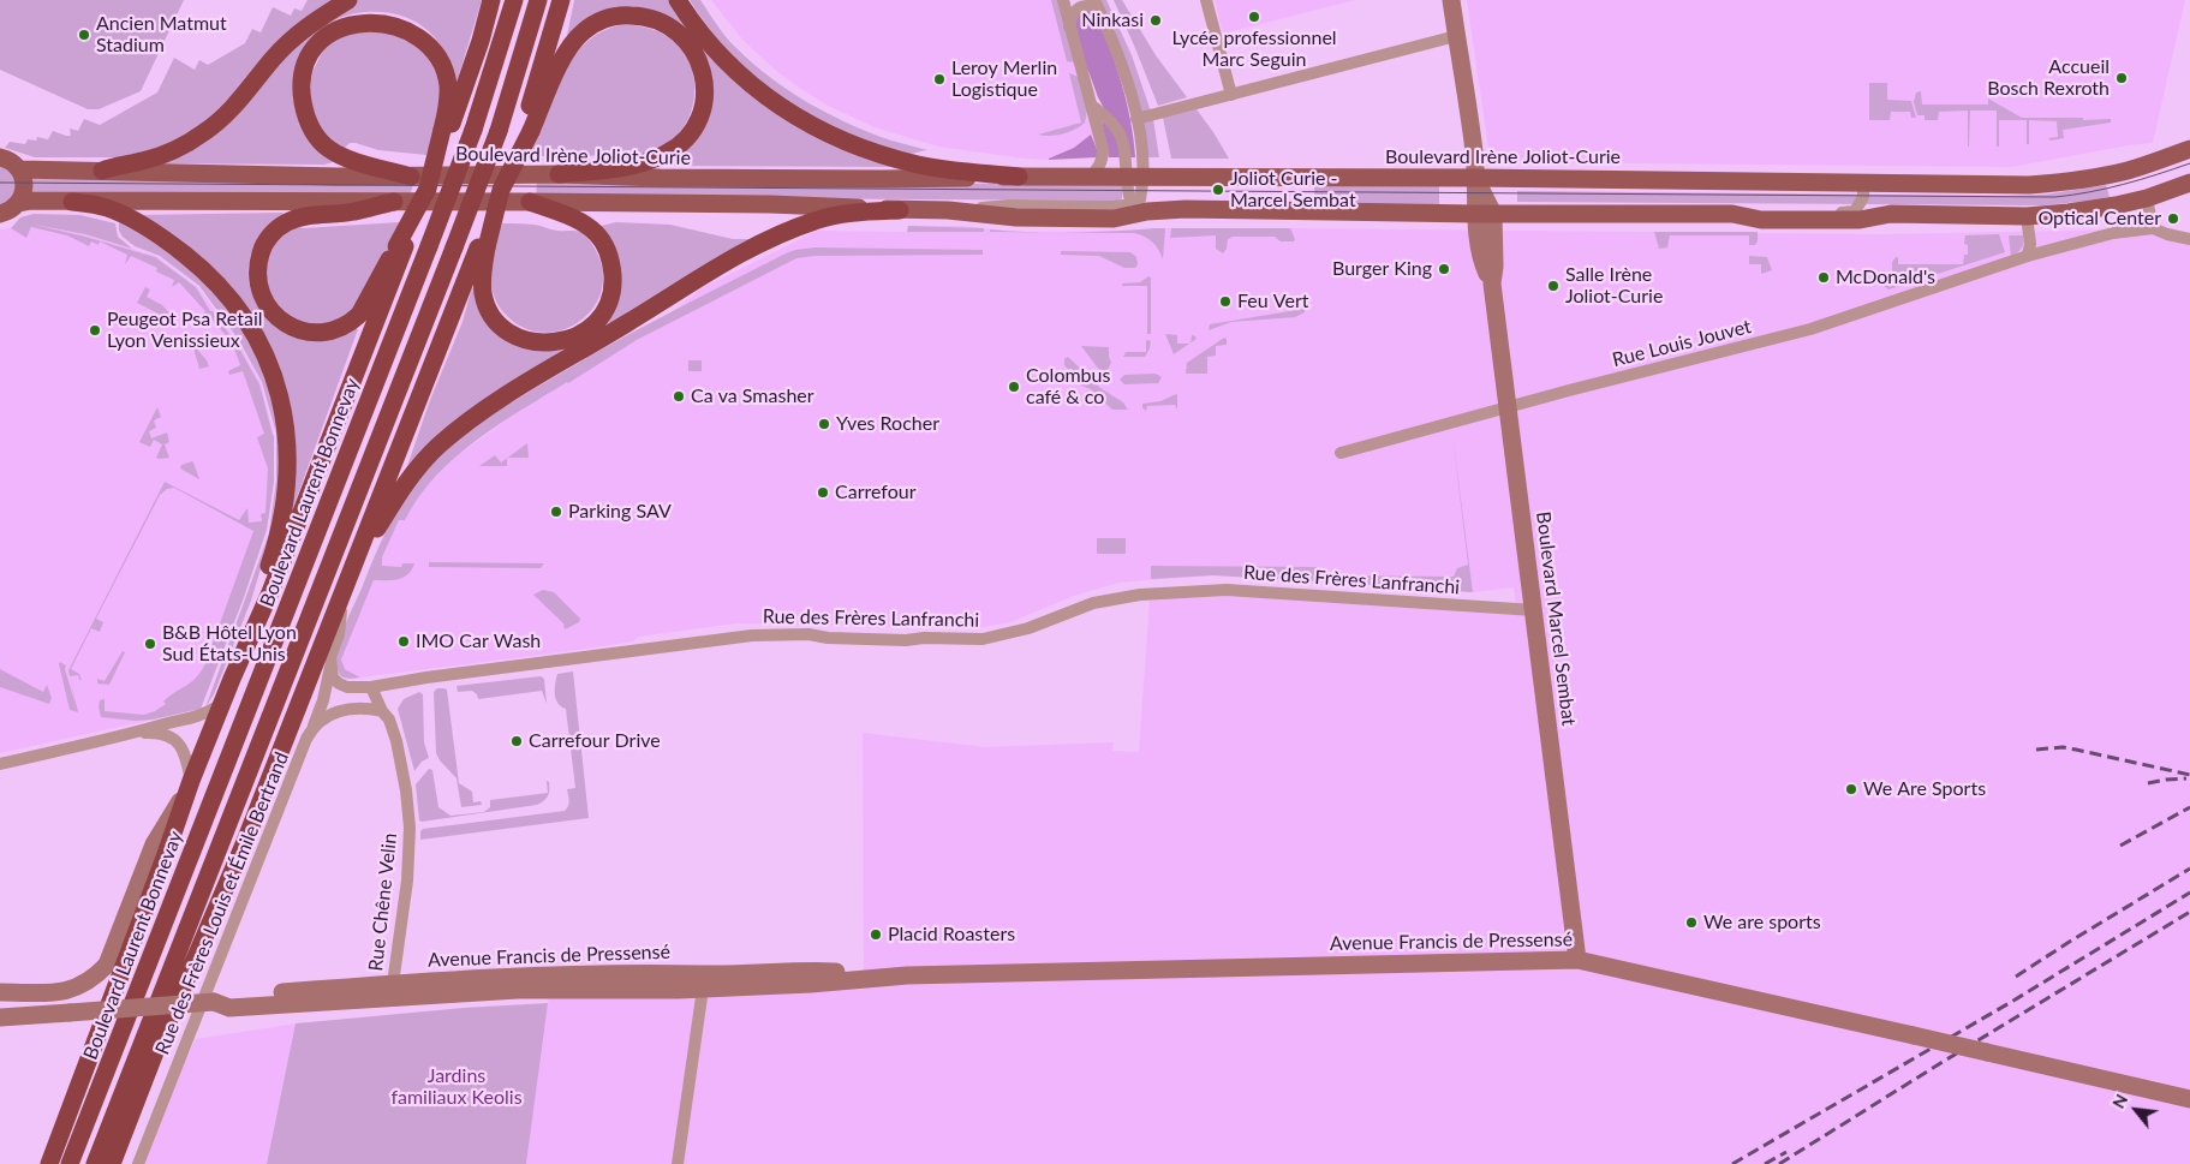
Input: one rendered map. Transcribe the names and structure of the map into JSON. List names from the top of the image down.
{
  "streets": {
    "highway": ["Boulevard Laurent Bonnevay"],
    "main road": ["Boulevard Irène Joliot-Curie"],
    "street": [
      "Rue Louis Jouvet",
      "Rue des Frères Lanfranchi",
      "Boulevard Marcel Sembat",
      "Rue Chêne Velin",
      "Rue des Frères Louis et Émile Bertrand",
      "Avenue Francis de Pressensé"
    ]
  },
  "crossings": [
    ["Boulevard Irène Joliot-Curie", "Boulevard Marcel Sembat"],
    ["Rue Louis Jouvet", "Boulevard Marcel Sembat"],
    ["Rue des Frères Lanfranchi", "Boulevard Marcel Sembat"],
    ["Rue des Frères Lanfranchi", "Rue Chêne Velin"],
    ["Rue des Frères Lanfranchi", "Rue des Frères Louis et Émile Bertrand"],
    ["Boulevard Marcel Sembat", "Avenue Francis de Pressensé"],
    ["Rue Chêne Velin", "Avenue Francis de Pressensé"]
  ],
  "parks": ["Jardins familiaux Keolis"],
  "places": [
    "Lycée professionnel Marc Seguin",
    "Ninkasi",
    "Ancien Matmut Stadium",
    "Accueil Bosch Rexroth",
    "Leroy Merlin Logistique",
    "Joliot Curie - Marcel Sembat",
    "Optical Center",
    "Burger King",
    "McDonald's",
    "Salle Irène Joliot-Curie",
    "Feu Vert",
    "Peugeot Psa Retail Lyon Venissieux",
    "Colombus café & co",
    "Ca va Smasher",
    "Yves Rocher",
    "Carrefour",
    "Parking SAV",
    "IMO Car Wash",
    "B&B Hôtel Lyon Sud États-Unis",
    "Carrefour Drive",
    "We Are Sports",
    "We are sports",
    "Placid Roasters"
  ],
  "north": "top left"
}
